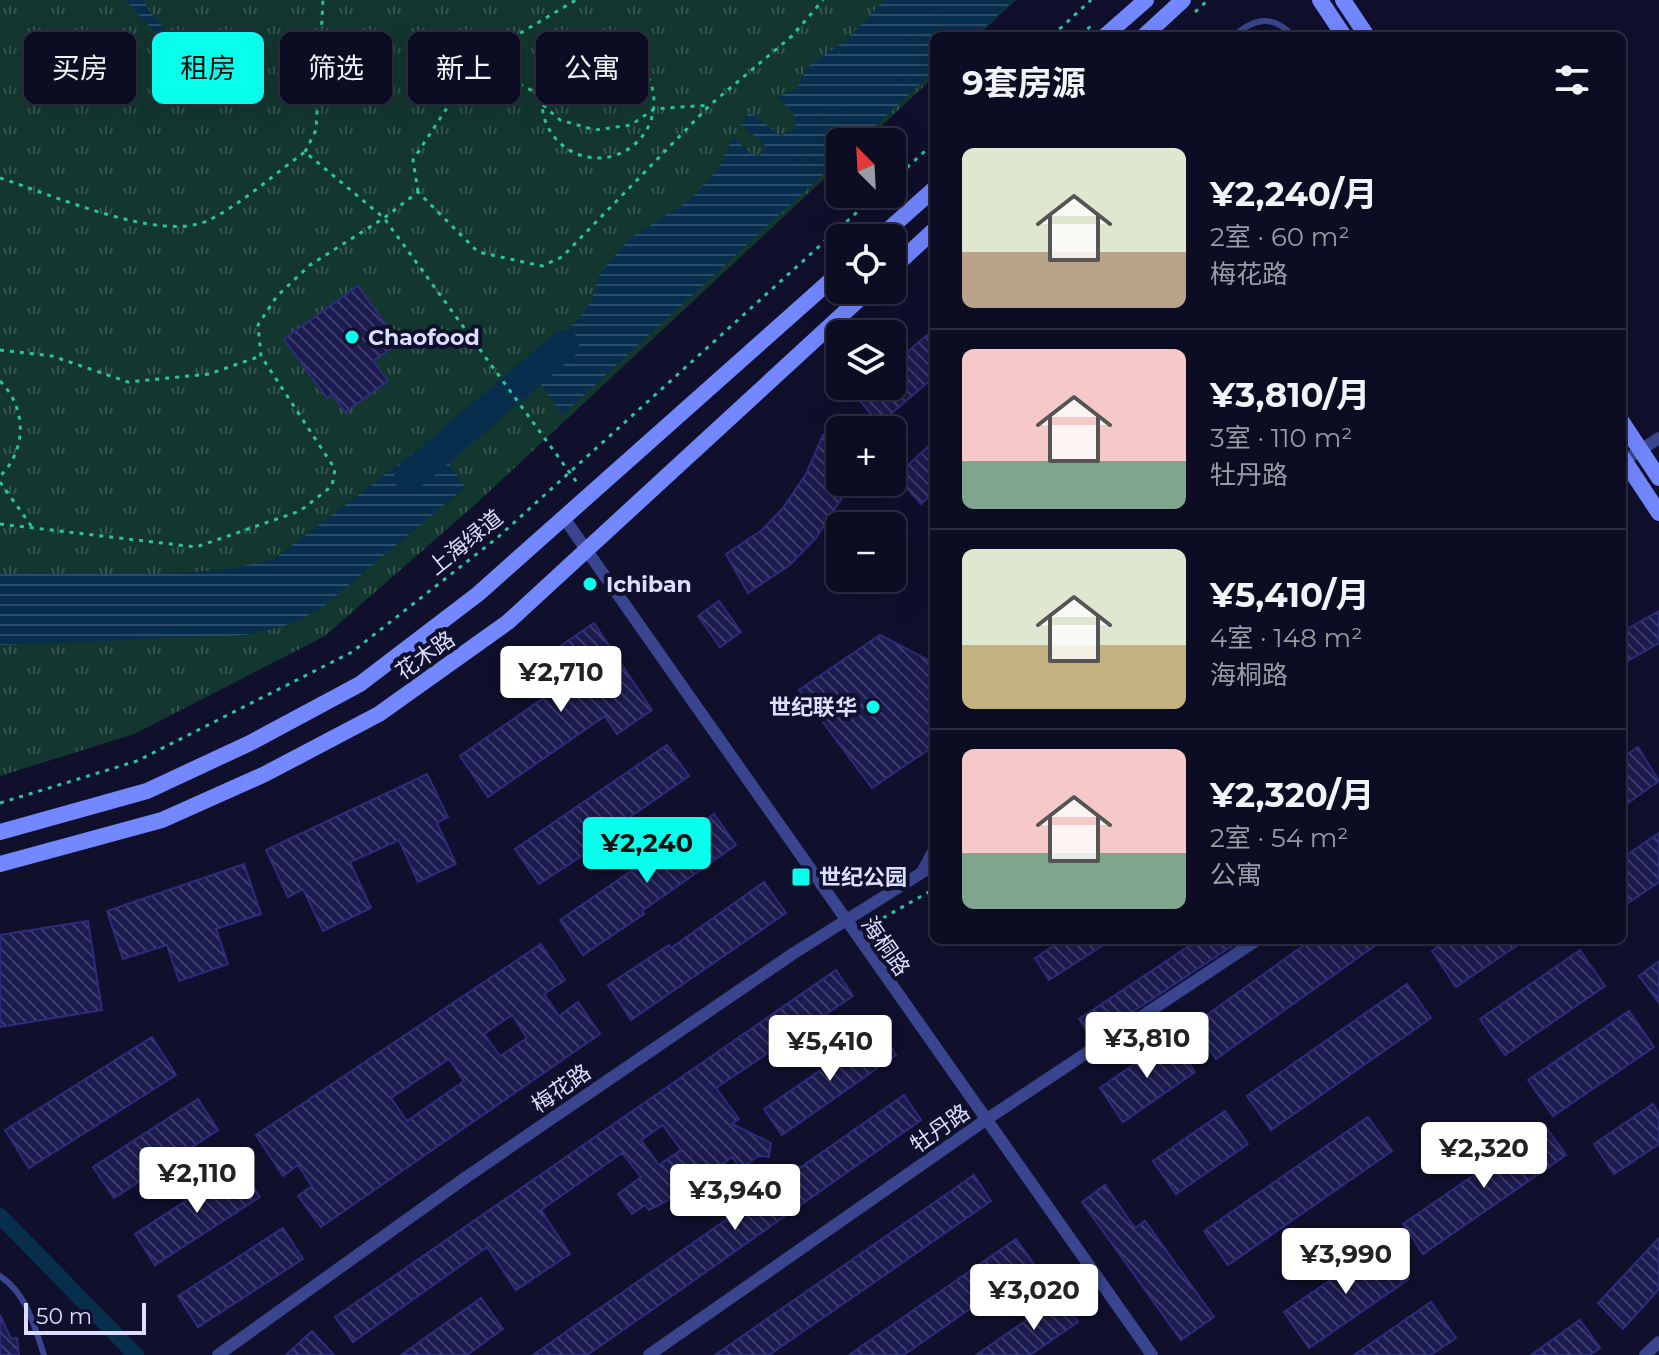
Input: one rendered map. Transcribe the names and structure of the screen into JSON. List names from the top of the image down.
{
  "streets": {
    "main road": ["花木路"],
    "street": ["海桐路", "梅花路", "牡丹路"],
    "path": ["上海绿道"]
  },
  "crossings": [
    ["花木路", "海桐路"],
    ["海桐路", "梅花路"],
    ["海桐路", "牡丹路"]
  ],
  "places": {
    "other": ["Chaofood", "Ichiban", "世纪联华"],
    "transit": ["世纪公园"]
  },
  "scale_bar": "50 m",
  "north": "top left",
  "page": {
    "chip": [
      "买房",
      "租房",
      "筛选",
      "新上",
      "公寓"
    ],
    "heading": "9套房源",
    "map_buttons": ["+", "−"],
    "list": [
      {
        "name": "¥2,240/月",
        "note": "2室 · 60 m² · 梅花路"
      },
      {
        "name": "¥3,810/月",
        "note": "3室 · 110 m² · 牡丹路"
      },
      {
        "name": "¥5,410/月",
        "note": "4室 · 148 m² · 海桐路"
      },
      {
        "name": "¥2,320/月",
        "note": "2室 · 54 m² · 公寓"
      }
    ],
    "price": [
      "¥2,710",
      "¥2,240",
      "¥3,810",
      "¥5,410",
      "¥2,320",
      "¥2,110",
      "¥3,940",
      "¥3,990",
      "¥3,020"
    ],
    "scale": "50 m"
  }
}
